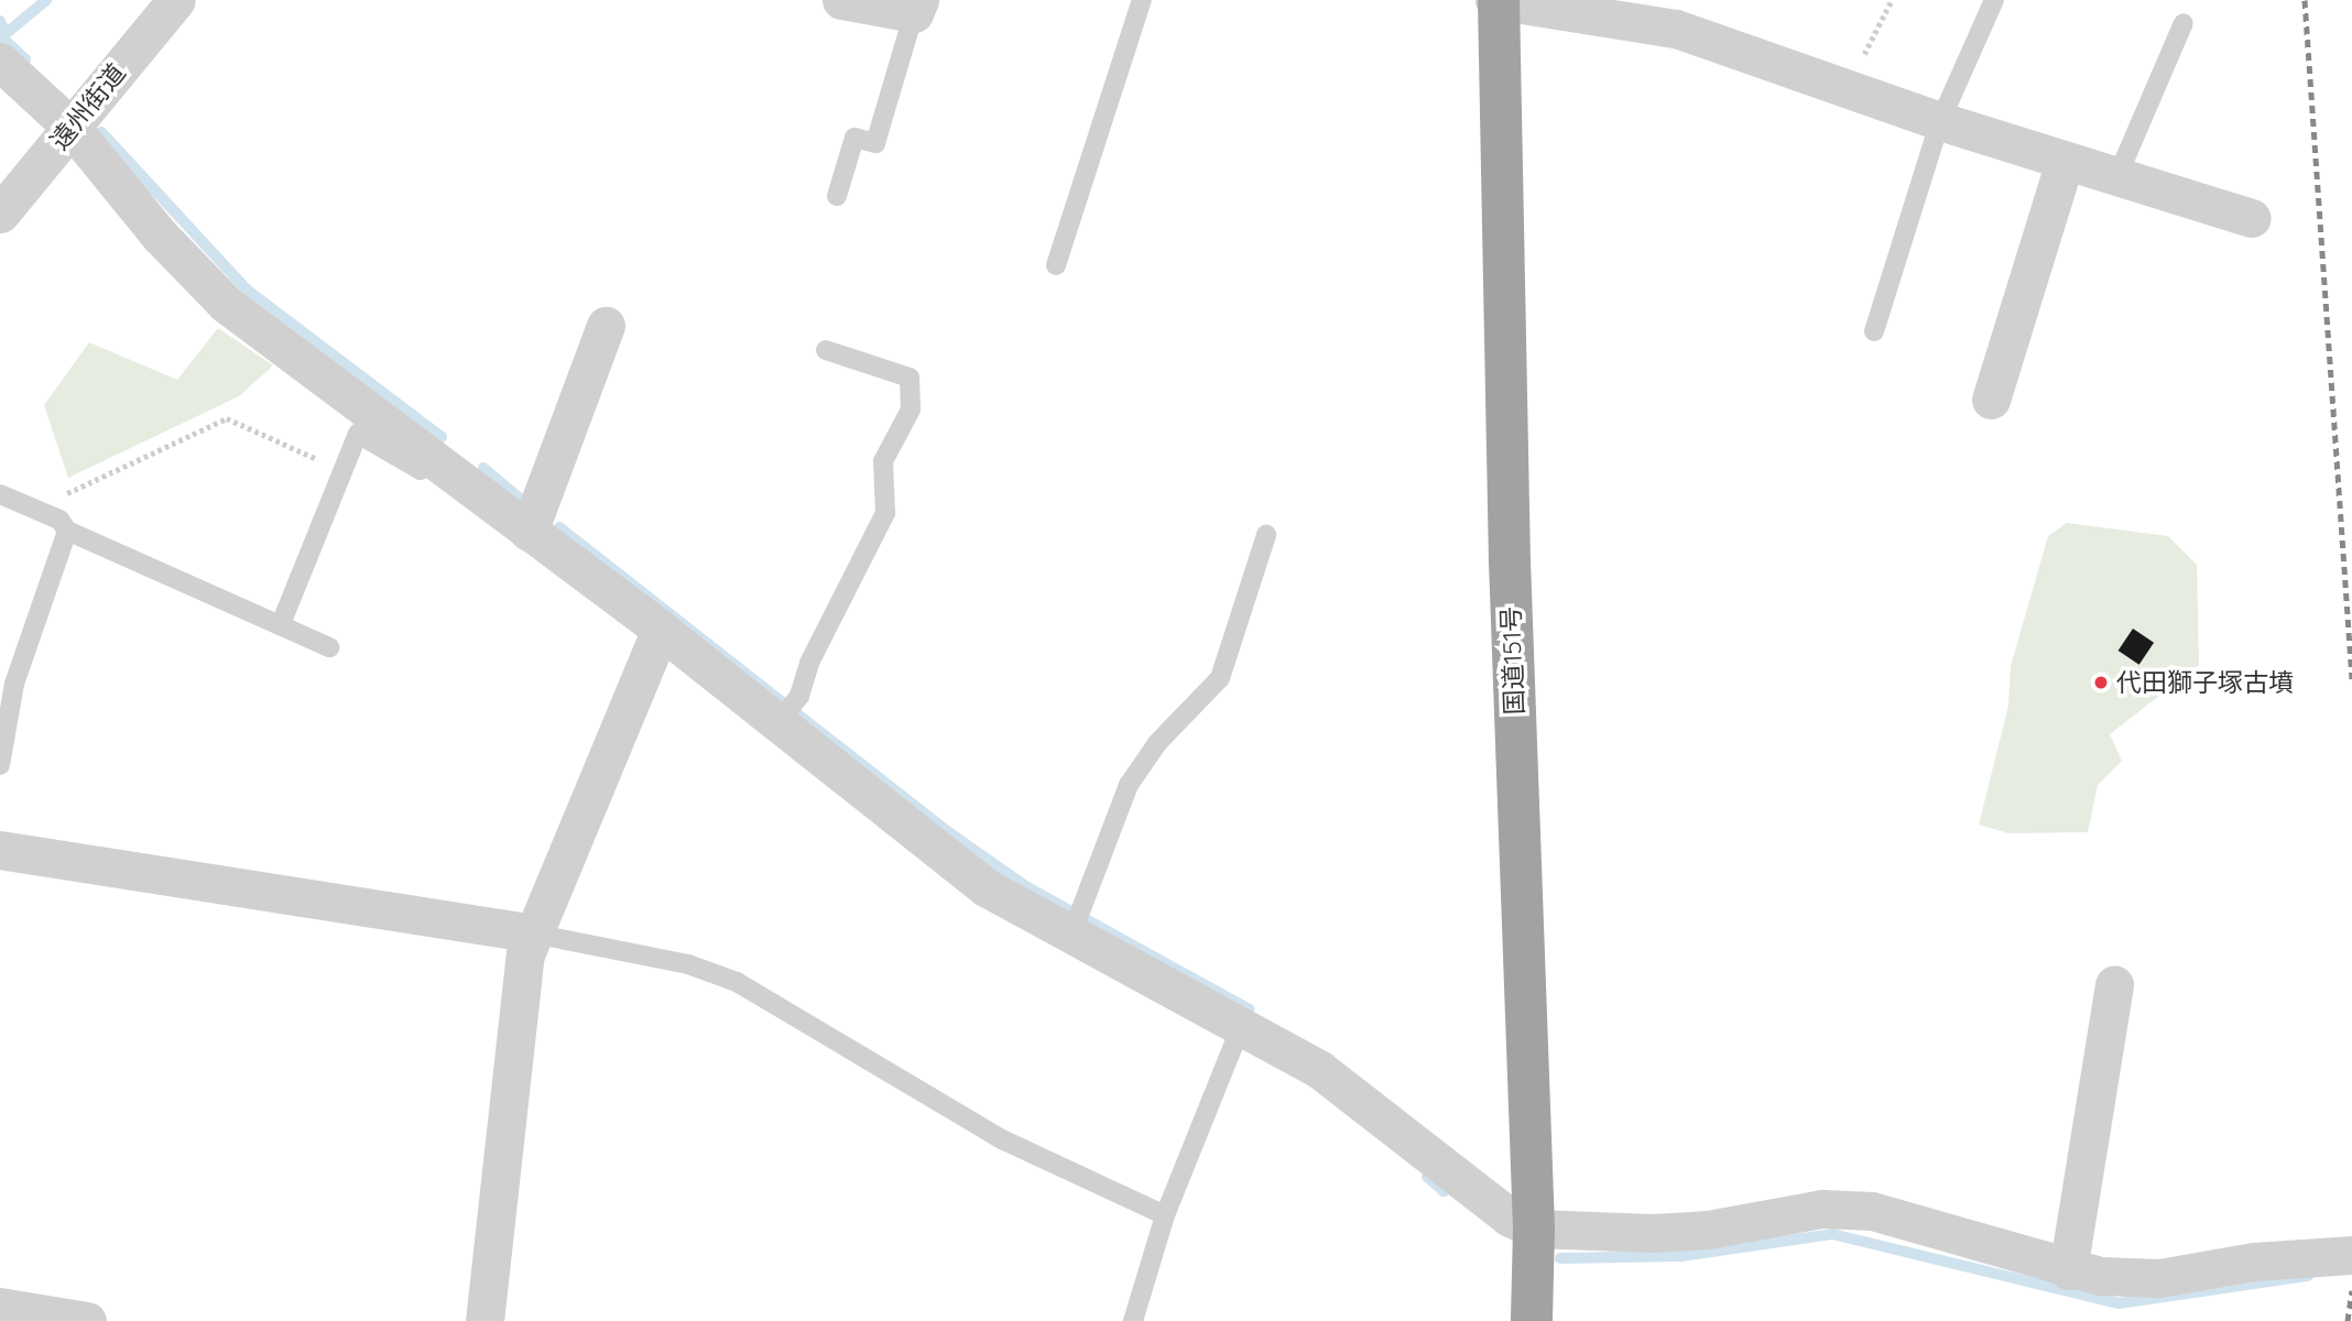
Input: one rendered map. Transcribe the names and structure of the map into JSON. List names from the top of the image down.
{
  "streets": {
    "highway": ["国道151号"],
    "street": ["遠州街道"]
  },
  "places": ["代田獅子塚古墳"]
}
